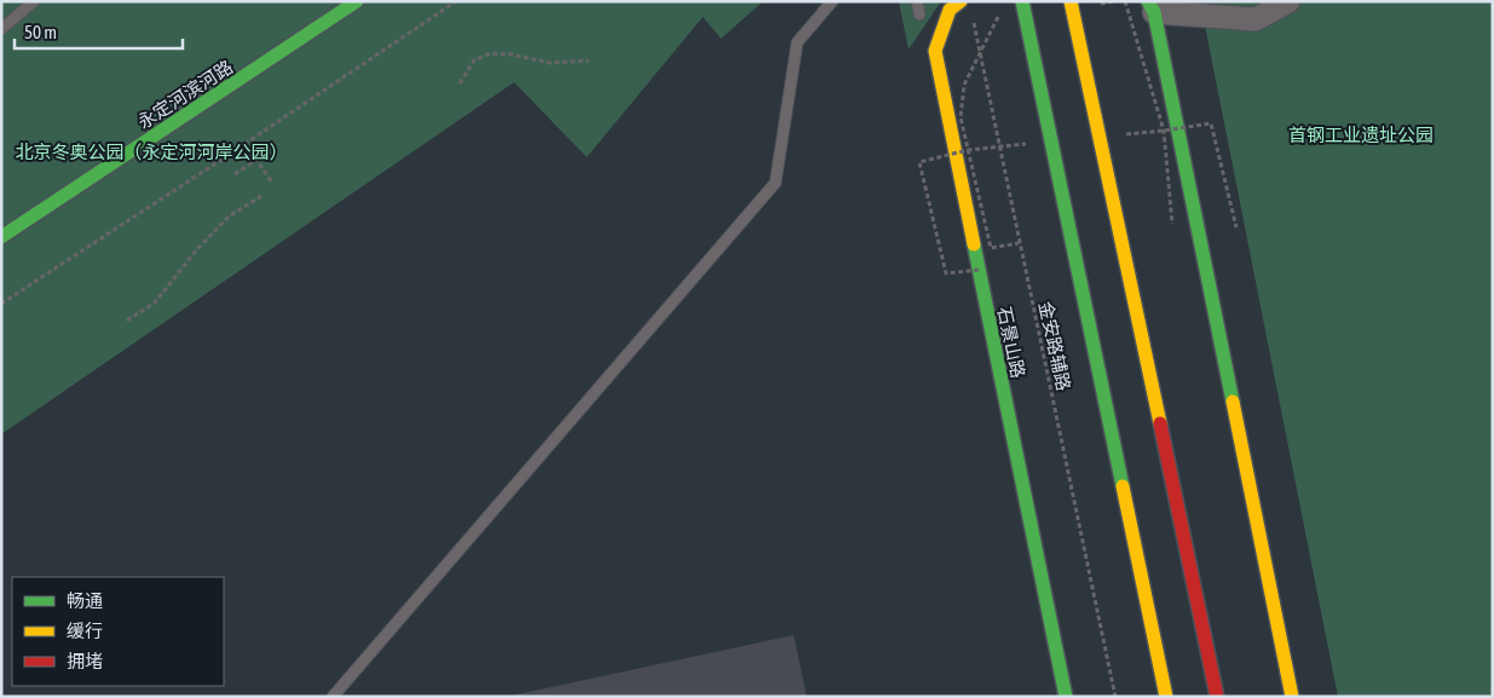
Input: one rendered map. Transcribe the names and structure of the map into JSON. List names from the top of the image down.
{
  "streets": {
    "street": ["永定河滨河路", "石景山路"],
    "path": ["金安路辅路"]
  },
  "parks": ["首钢工业遗址公园", "北京冬奥公园（永定河河岸公园）"],
  "legend": ["畅通", "缓行", "拥堵"],
  "scale_bar": "50 m"
}
